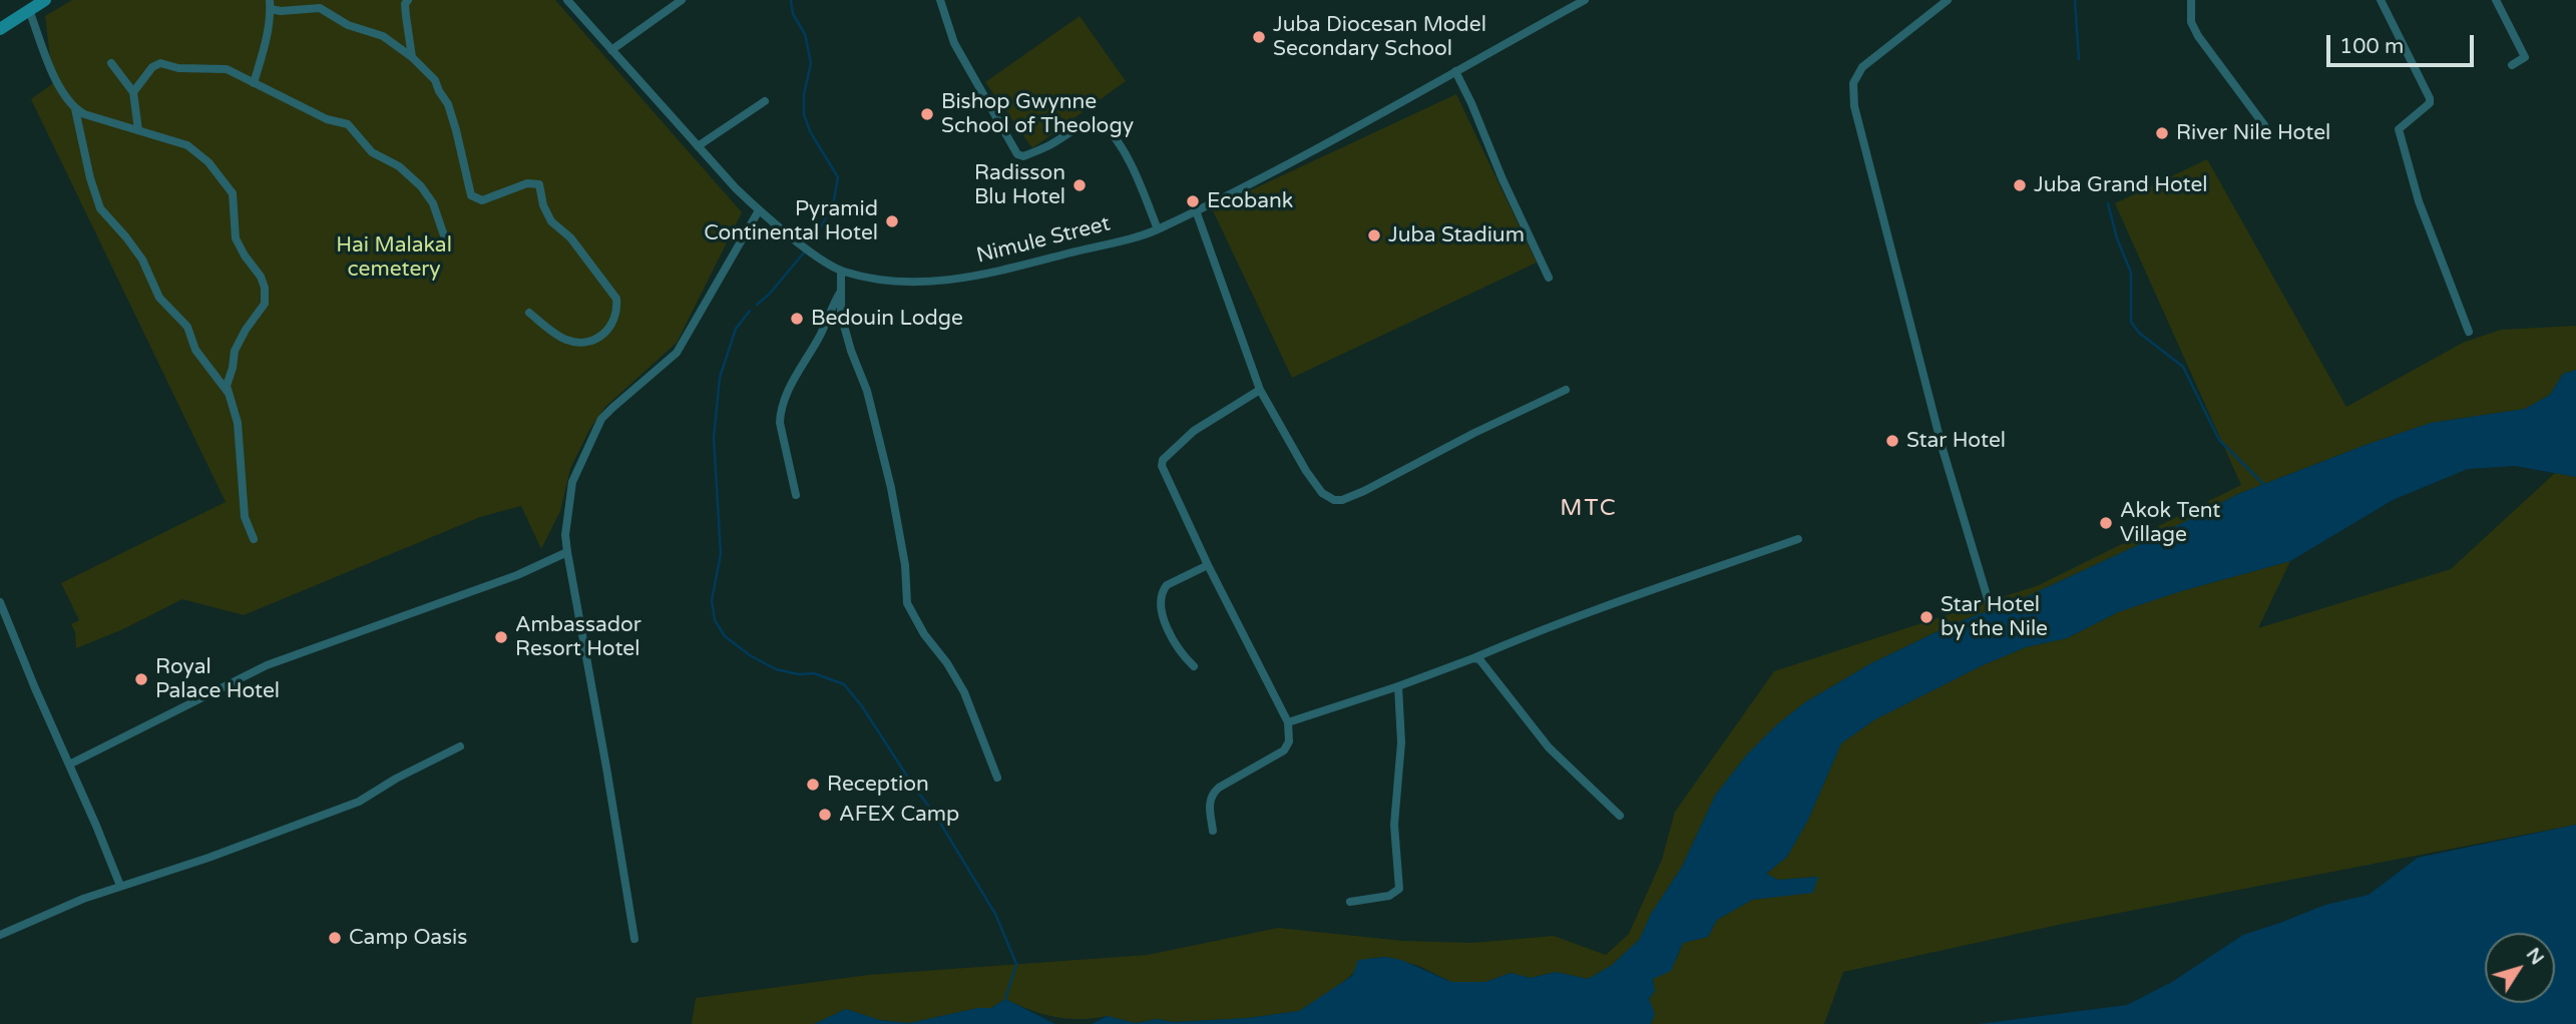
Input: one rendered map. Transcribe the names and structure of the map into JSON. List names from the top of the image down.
{
  "streets": {
    "street": ["Nimule Street"]
  },
  "districts": ["MTC"],
  "parks": ["Hai Malakal cemetery"],
  "places": [
    "Juba Diocesan Model Secondary School",
    "Bishop Gwynne School of Theology",
    "River Nile Hotel",
    "Radisson Blu Hotel",
    "Juba Grand Hotel",
    "Ecobank",
    "Pyramid Continental Hotel",
    "Juba Stadium",
    "Bedouin Lodge",
    "Star Hotel",
    "Akok Tent Village",
    "Star Hotel by the Nile",
    "Ambassador Resort Hotel",
    "Royal Palace Hotel",
    "Reception",
    "AFEX Camp",
    "Camp Oasis"
  ],
  "scale_bar": "100 m",
  "north": "top right"
}
